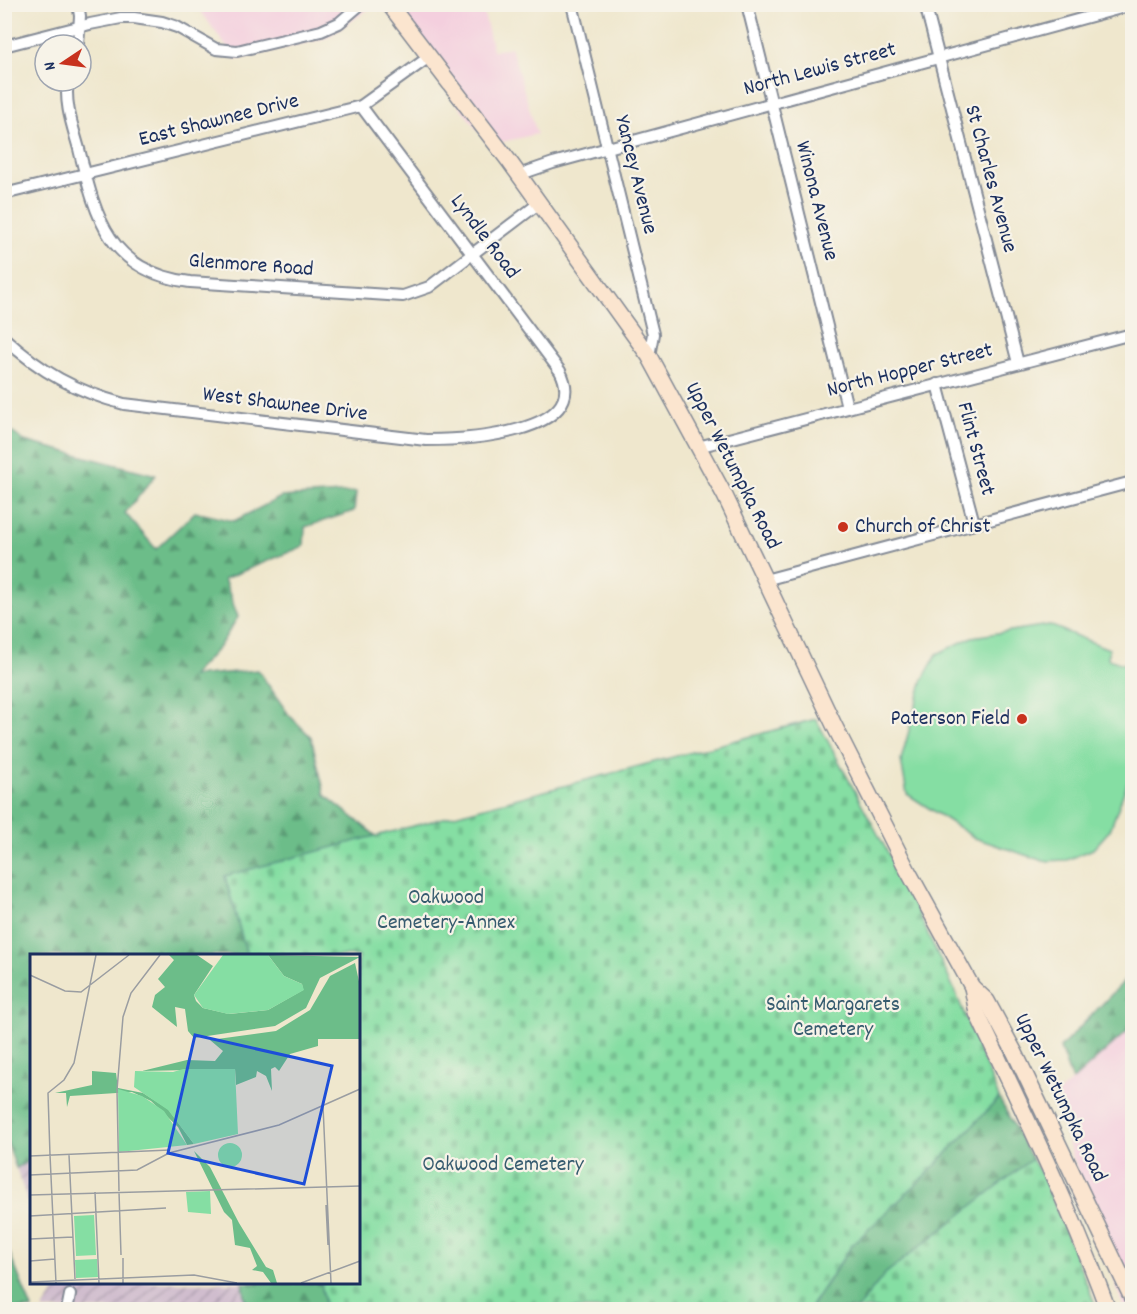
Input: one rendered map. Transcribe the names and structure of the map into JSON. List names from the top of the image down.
{
  "streets": {
    "main road": ["Upper Wetumpka Road"],
    "street": [
      "North Lewis Street",
      "East Shawnee Drive",
      "Yancey Avenue",
      "St Charles Avenue",
      "Winona Avenue",
      "Lyndle Road",
      "Glenmore Road",
      "North Hopper Street",
      "West Shawnee Drive",
      "Flint Street"
    ]
  },
  "crossings": [
    ["North Lewis Street", "Yancey Avenue"],
    ["North Lewis Street", "St Charles Avenue"],
    ["North Lewis Street", "Winona Avenue"],
    ["North Lewis Street", "Upper Wetumpka Road"],
    ["East Shawnee Drive", "Lyndle Road"],
    ["East Shawnee Drive", "Glenmore Road"],
    ["East Shawnee Drive", "Upper Wetumpka Road"],
    ["Yancey Avenue", "Upper Wetumpka Road"],
    ["St Charles Avenue", "North Hopper Street"],
    ["Winona Avenue", "North Hopper Street"],
    ["Lyndle Road", "Glenmore Road"],
    ["Lyndle Road", "West Shawnee Drive"],
    ["Glenmore Road", "Upper Wetumpka Road"],
    ["North Hopper Street", "Flint Street"],
    ["North Hopper Street", "Upper Wetumpka Road"]
  ],
  "parks": ["Oakwood Cemetery-Annex", "Saint Margarets Cemetery", "Oakwood Cemetery"],
  "places": ["Church of Christ", "Paterson Field"],
  "north": "left"
}
